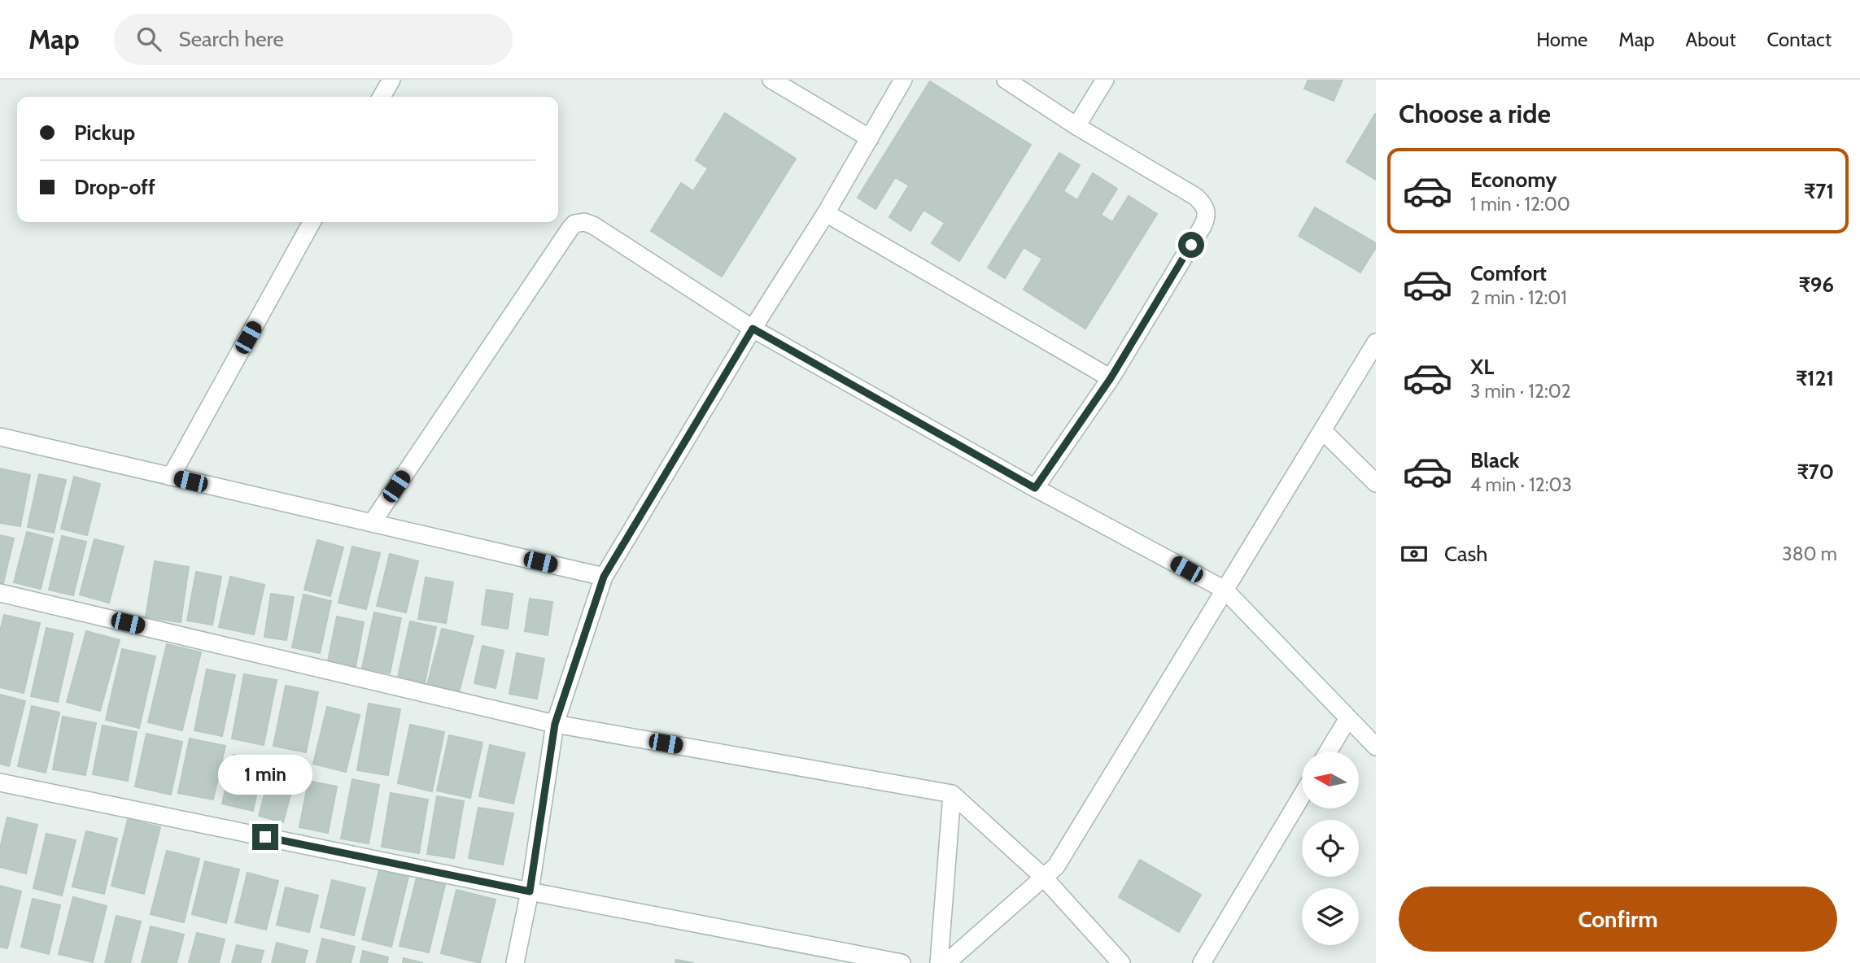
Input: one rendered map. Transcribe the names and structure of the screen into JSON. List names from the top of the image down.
{
  "north": "left",
  "page": {
    "header": "Map",
    "search": "Search here",
    "nav": [
      "Home",
      "Map",
      "About",
      "Contact"
    ],
    "heading": "Choose a ride",
    "banner": ["Pickup", "Drop-off"],
    "list": [
      {
        "name": "Economy",
        "note": "1 min · 12:00",
        "value": "₹71"
      },
      {
        "name": "Comfort",
        "note": "2 min · 12:01",
        "value": "₹96"
      },
      {
        "name": "XL",
        "note": "3 min · 12:02",
        "value": "₹121"
      },
      {
        "name": "Black",
        "note": "4 min · 12:03",
        "value": "₹70"
      }
    ],
    "pay": ["Cash", "380 m"],
    "bubble": "1 min",
    "buttons": "Confirm"
  }
}
